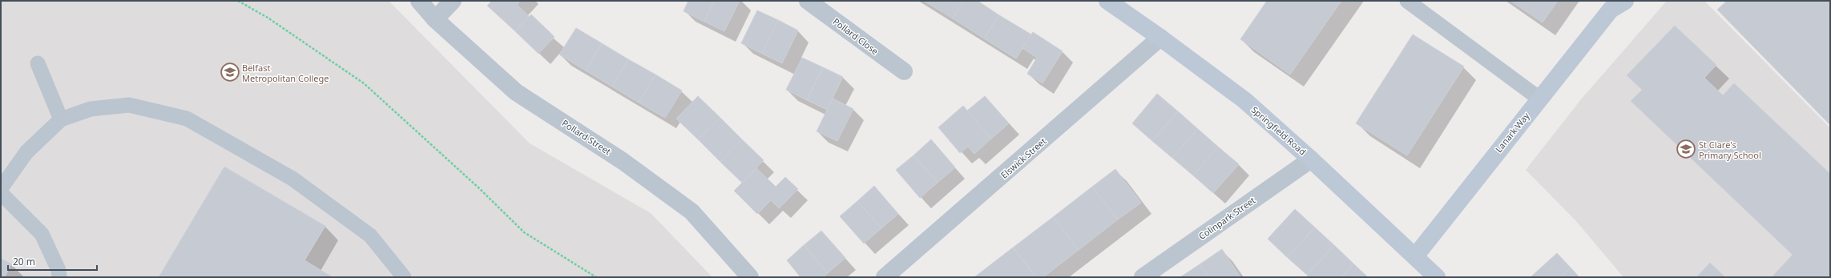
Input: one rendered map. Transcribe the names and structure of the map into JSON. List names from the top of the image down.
{
  "streets": {
    "main road": ["Springfield Road", "Lanark Way"],
    "street": [
      "Pollard Close",
      "Pollard Street",
      "Elswick Street",
      "Colinpark Street"
    ]
  },
  "crossings": [
    ["Springfield Road", "Lanark Way"],
    ["Springfield Road", "Elswick Street"],
    ["Springfield Road", "Colinpark Street"]
  ],
  "places": {
    "school or university": ["Belfast Metropolitan College", "St Clare's Primary School"]
  },
  "scale_bar": "20 m"
}
